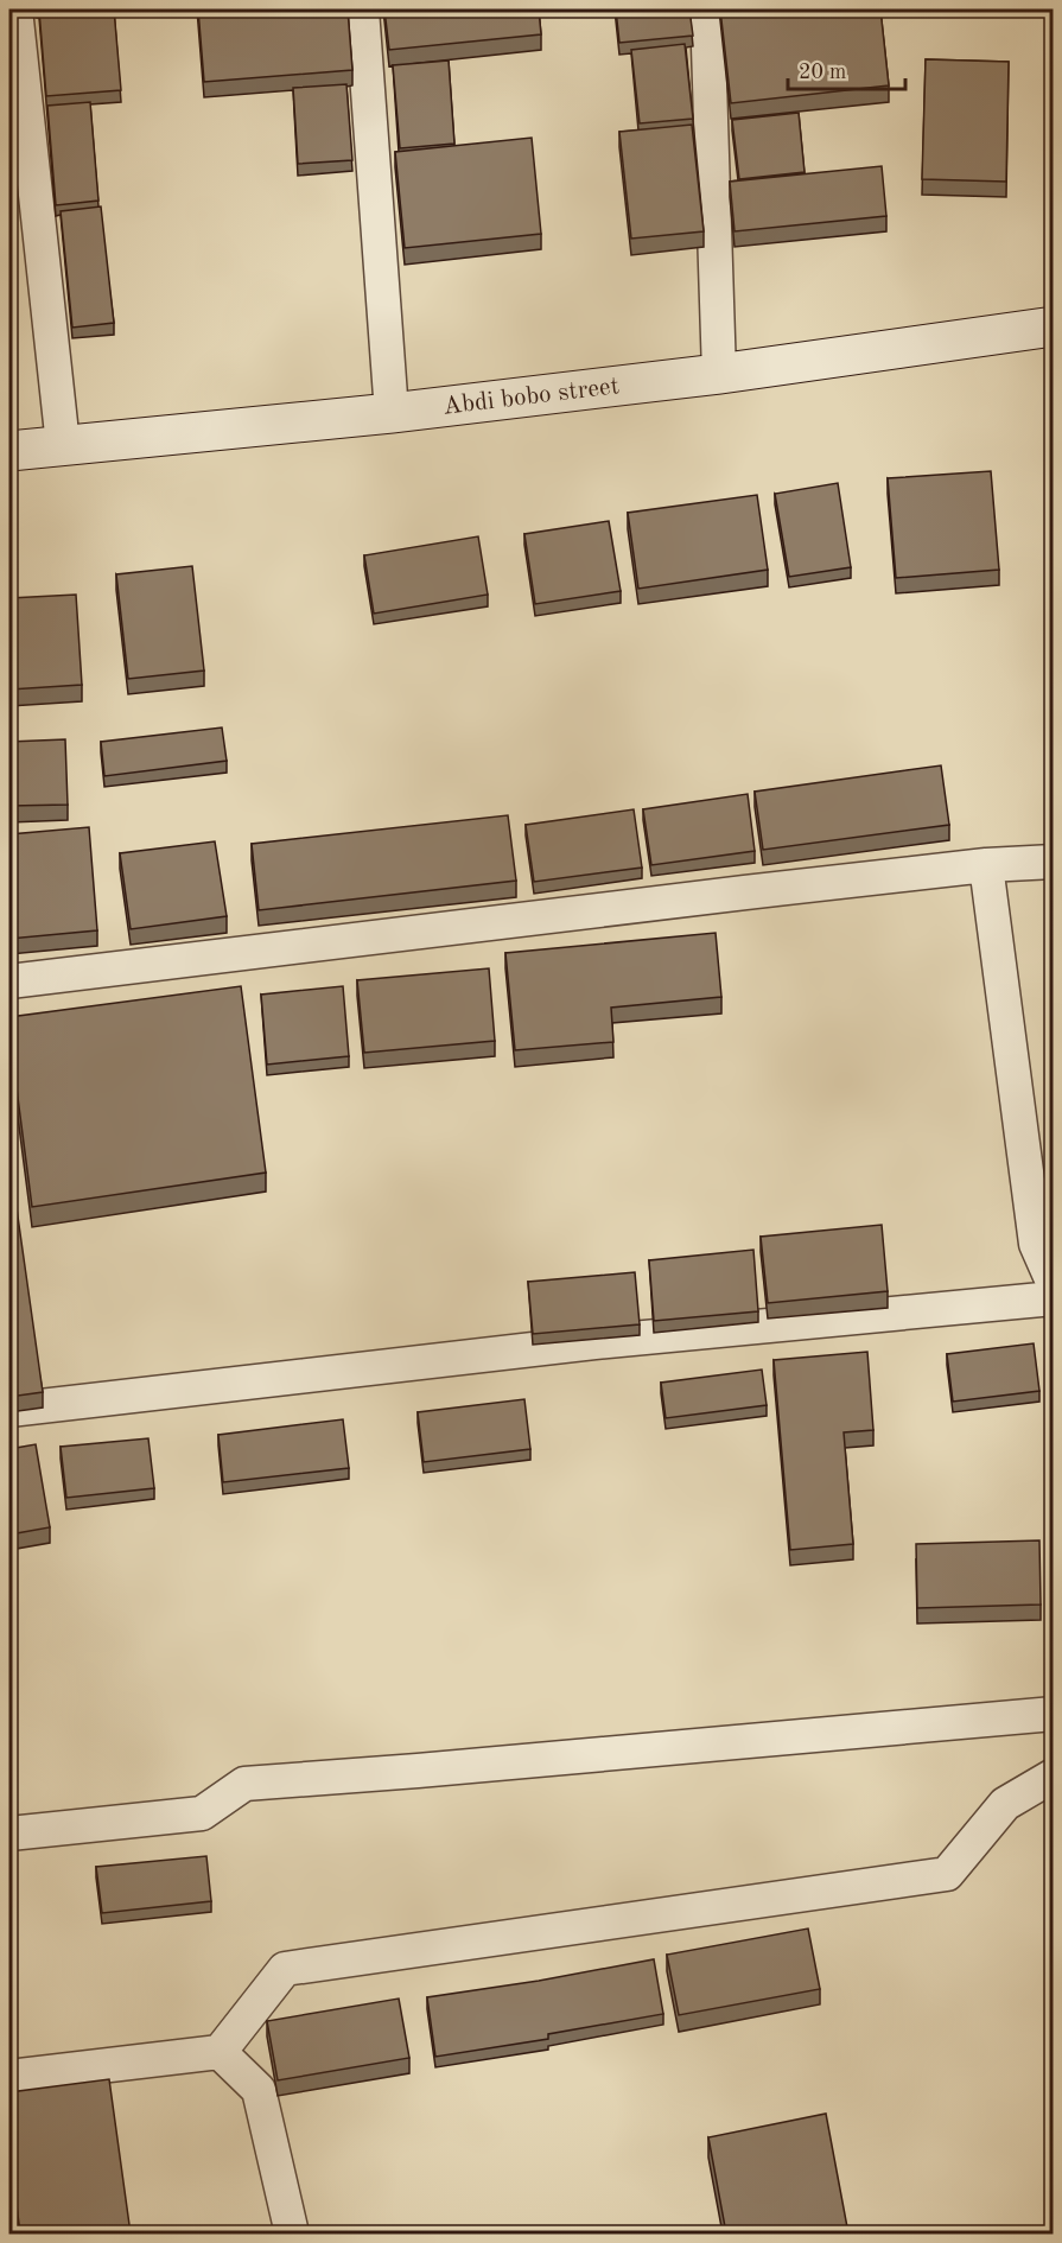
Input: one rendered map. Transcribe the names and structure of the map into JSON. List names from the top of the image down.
{
  "streets": {
    "main road": ["Abdi bobo street"]
  },
  "scale_bar": "20 m"
}
